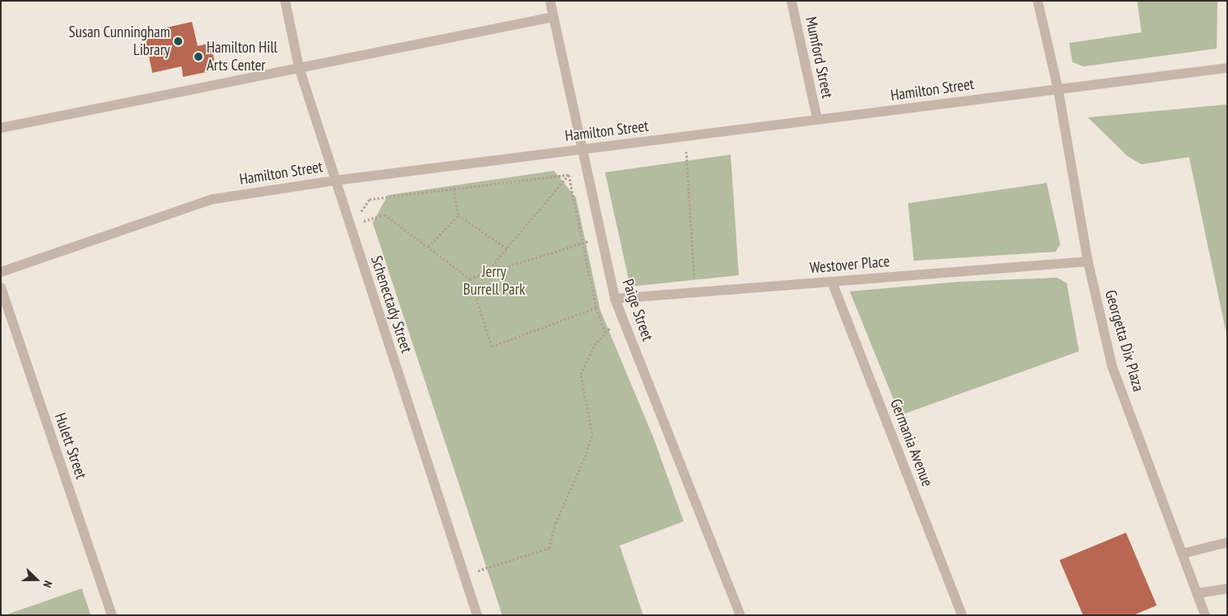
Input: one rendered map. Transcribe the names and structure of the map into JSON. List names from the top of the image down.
{
  "streets": {
    "street": [
      "Mumford Street",
      "Hamilton Street",
      "Westover Place",
      "Schenectady Street",
      "Paige Street",
      "Georgetta Dix Plaza",
      "Germania Avenue",
      "Hulett Street"
    ]
  },
  "crossings": [
    ["Mumford Street", "Hamilton Street"],
    ["Hamilton Street", "Schenectady Street"],
    ["Hamilton Street", "Paige Street"],
    ["Hamilton Street", "Georgetta Dix Plaza"],
    ["Westover Place", "Paige Street"],
    ["Westover Place", "Georgetta Dix Plaza"],
    ["Westover Place", "Germania Avenue"]
  ],
  "parks": ["Jerry Burrell Park"],
  "places": ["Susan Cunningham Library", "Hamilton Hill Arts Center"],
  "north": "right"
}
